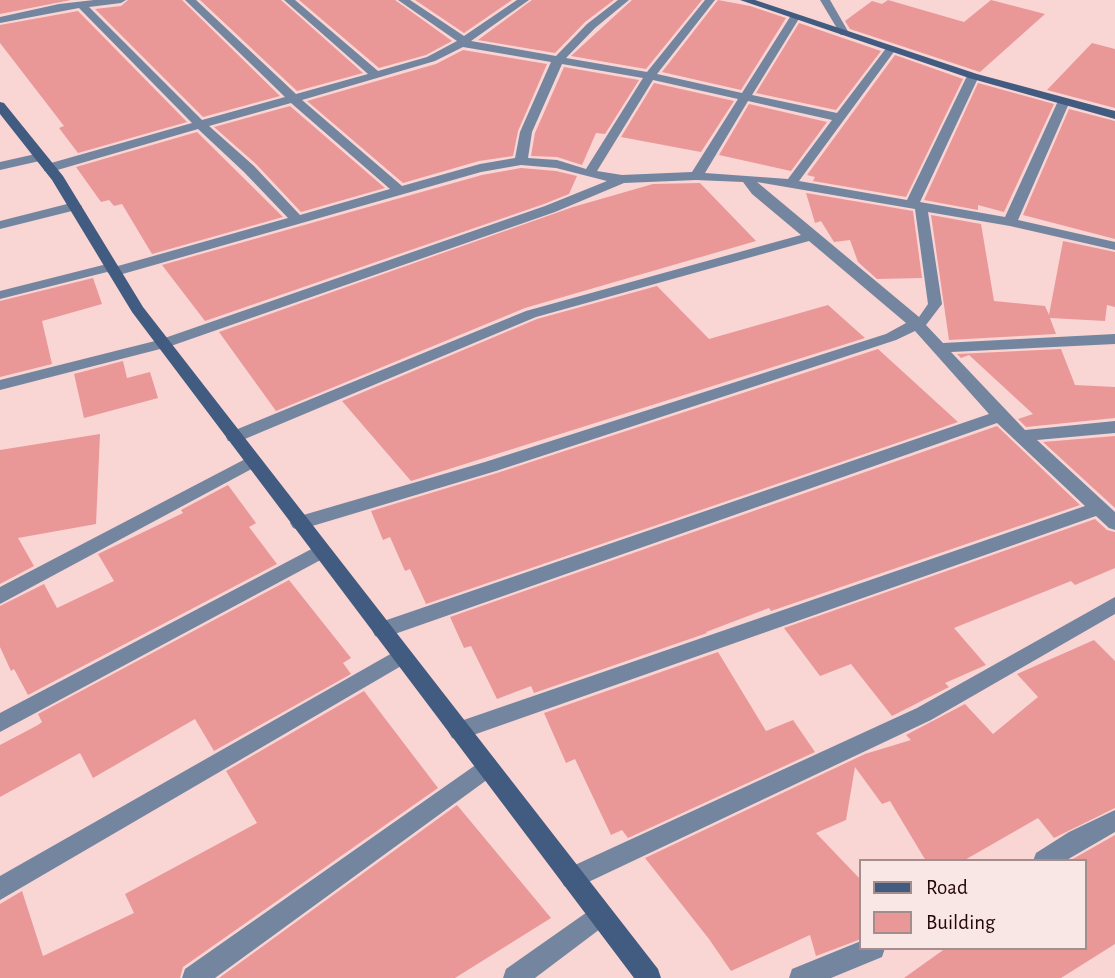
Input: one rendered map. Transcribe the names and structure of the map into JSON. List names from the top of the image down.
{
  "legend": ["Road", "Building"]
}
